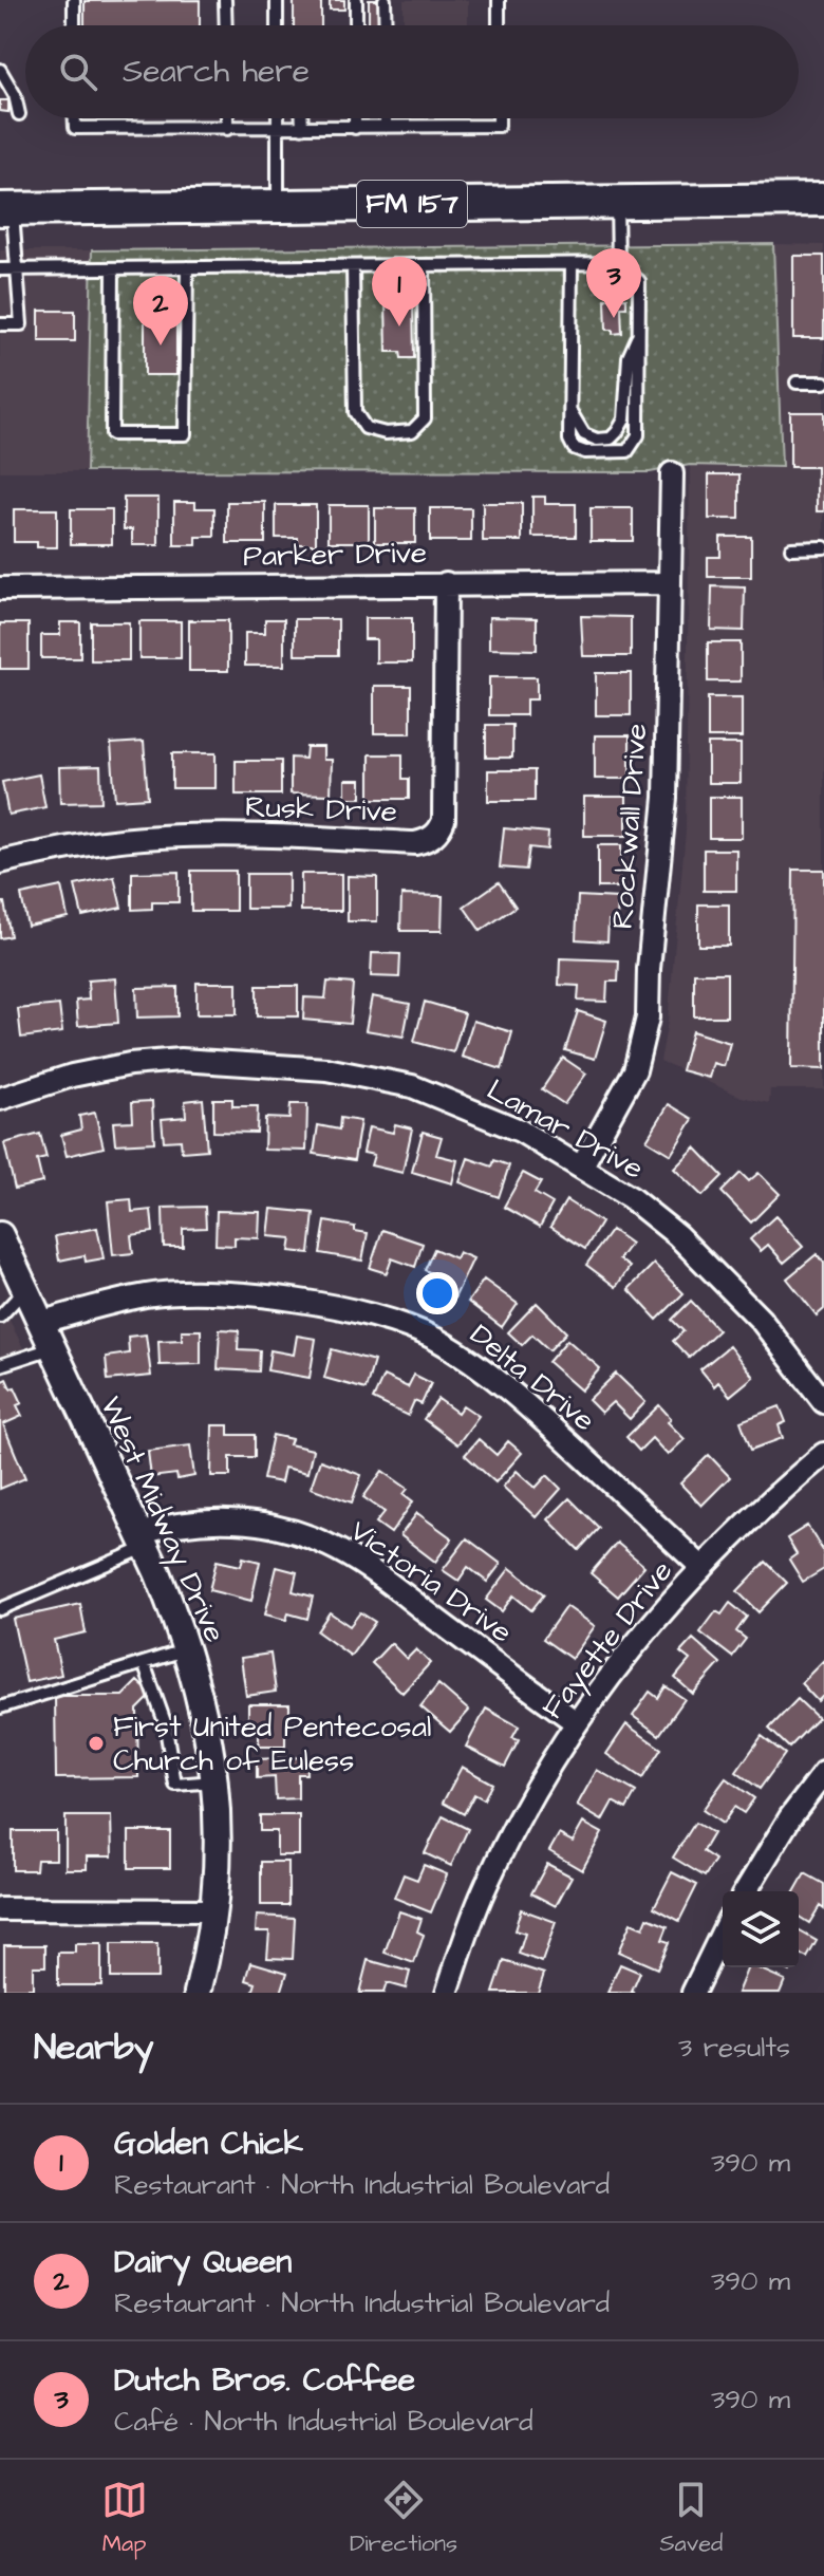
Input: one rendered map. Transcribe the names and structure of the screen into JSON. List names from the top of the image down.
{
  "streets": {
    "main road": ["FM 157"],
    "street": [
      "Parker Drive",
      "Rusk Drive",
      "Rockwall Drive",
      "Lamar Drive",
      "Delta Drive",
      "West Midway Drive",
      "Victoria Drive",
      "Fayette Drive"
    ]
  },
  "crossings": [
    ["Parker Drive", "Rusk Drive"],
    ["Parker Drive", "Rockwall Drive"],
    ["Rockwall Drive", "Lamar Drive"],
    ["Delta Drive", "West Midway Drive"],
    ["Delta Drive", "Fayette Drive"],
    ["West Midway Drive", "Victoria Drive"],
    ["Victoria Drive", "Fayette Drive"]
  ],
  "places": ["First United Pentecosal Church of Euless"],
  "page": {
    "search": "Search here",
    "pins": ["3", "1", "2"],
    "heading": ["Nearby", "3 results"],
    "list": [
      {
        "mark": "1",
        "name": "Golden Chick",
        "note": "Restaurant · North Industrial Boulevard",
        "value": "390 m"
      },
      {
        "mark": "2",
        "name": "Dairy Queen",
        "note": "Restaurant · North Industrial Boulevard",
        "value": "390 m"
      },
      {
        "mark": "3",
        "name": "Dutch Bros. Coffee",
        "note": "Café · North Industrial Boulevard",
        "value": "390 m"
      }
    ],
    "nav": ["Map", "Directions", "Saved"]
  }
}
